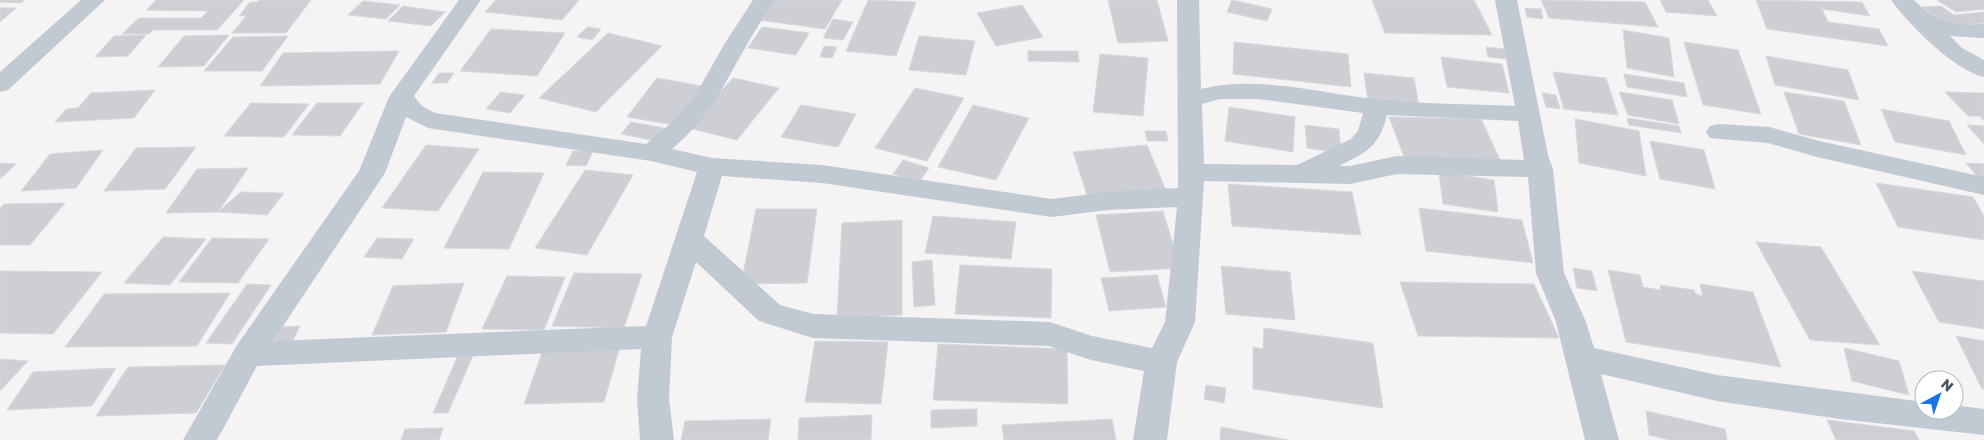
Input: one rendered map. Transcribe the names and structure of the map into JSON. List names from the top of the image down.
{
  "north": "top right"
}
